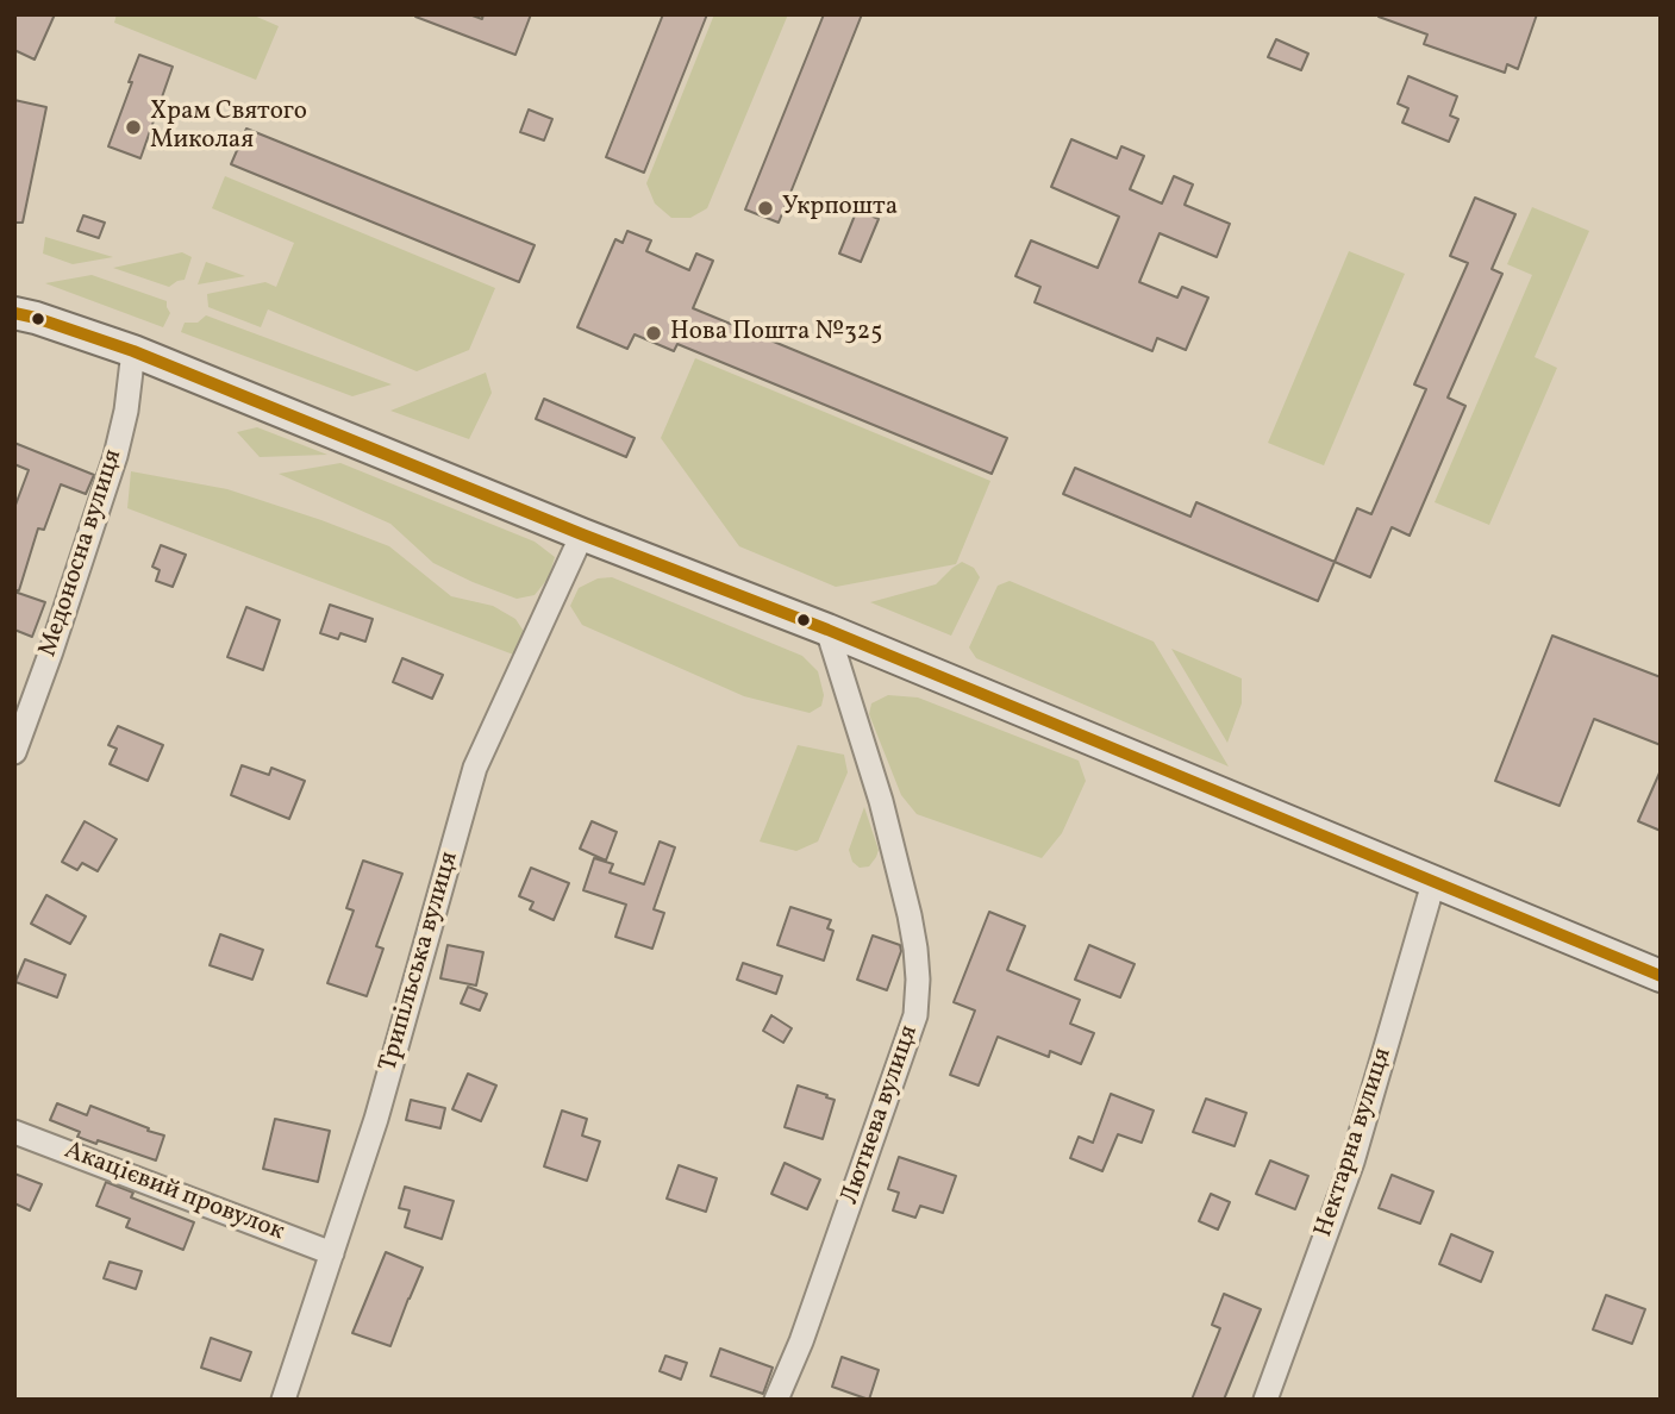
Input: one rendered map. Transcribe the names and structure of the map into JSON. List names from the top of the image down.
{
  "streets": {
    "street": [
      "Медоносна вулиця",
      "Трипільська вулиця",
      "Лютнева вулиця",
      "Нектарна вулиця",
      "Акацієвий провулок"
    ]
  },
  "crossings": [
    ["Трипільська вулиця", "Акацієвий провулок"]
  ],
  "places": ["Храм Святого Миколая", "Укрпошта", "Нова Пошта №325"]
}
